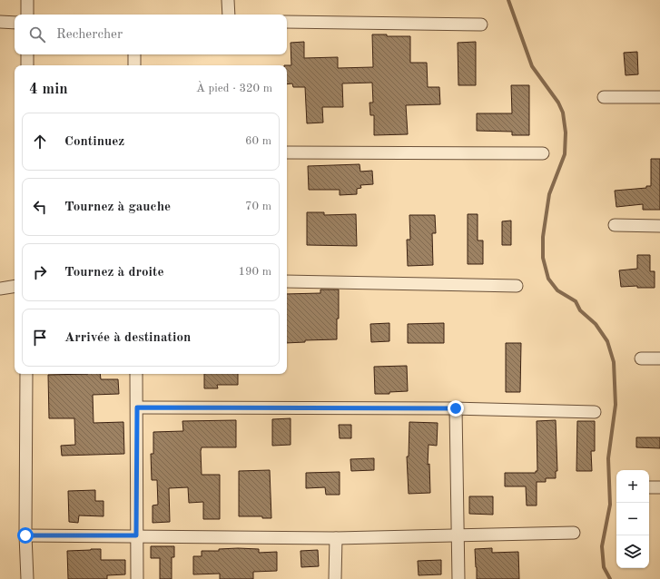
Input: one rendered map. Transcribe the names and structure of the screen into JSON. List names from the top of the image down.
{
  "page": {
    "search": "Rechercher",
    "heading": ["4 min", "À pied · 320 m"],
    "list": [
      ["Continuez", "60 m"],
      ["Tournez à gauche", "70 m"],
      ["Tournez à droite", "190 m"],
      "Arrivée à destination"
    ],
    "map_buttons": ["+", "−"]
  }
}
